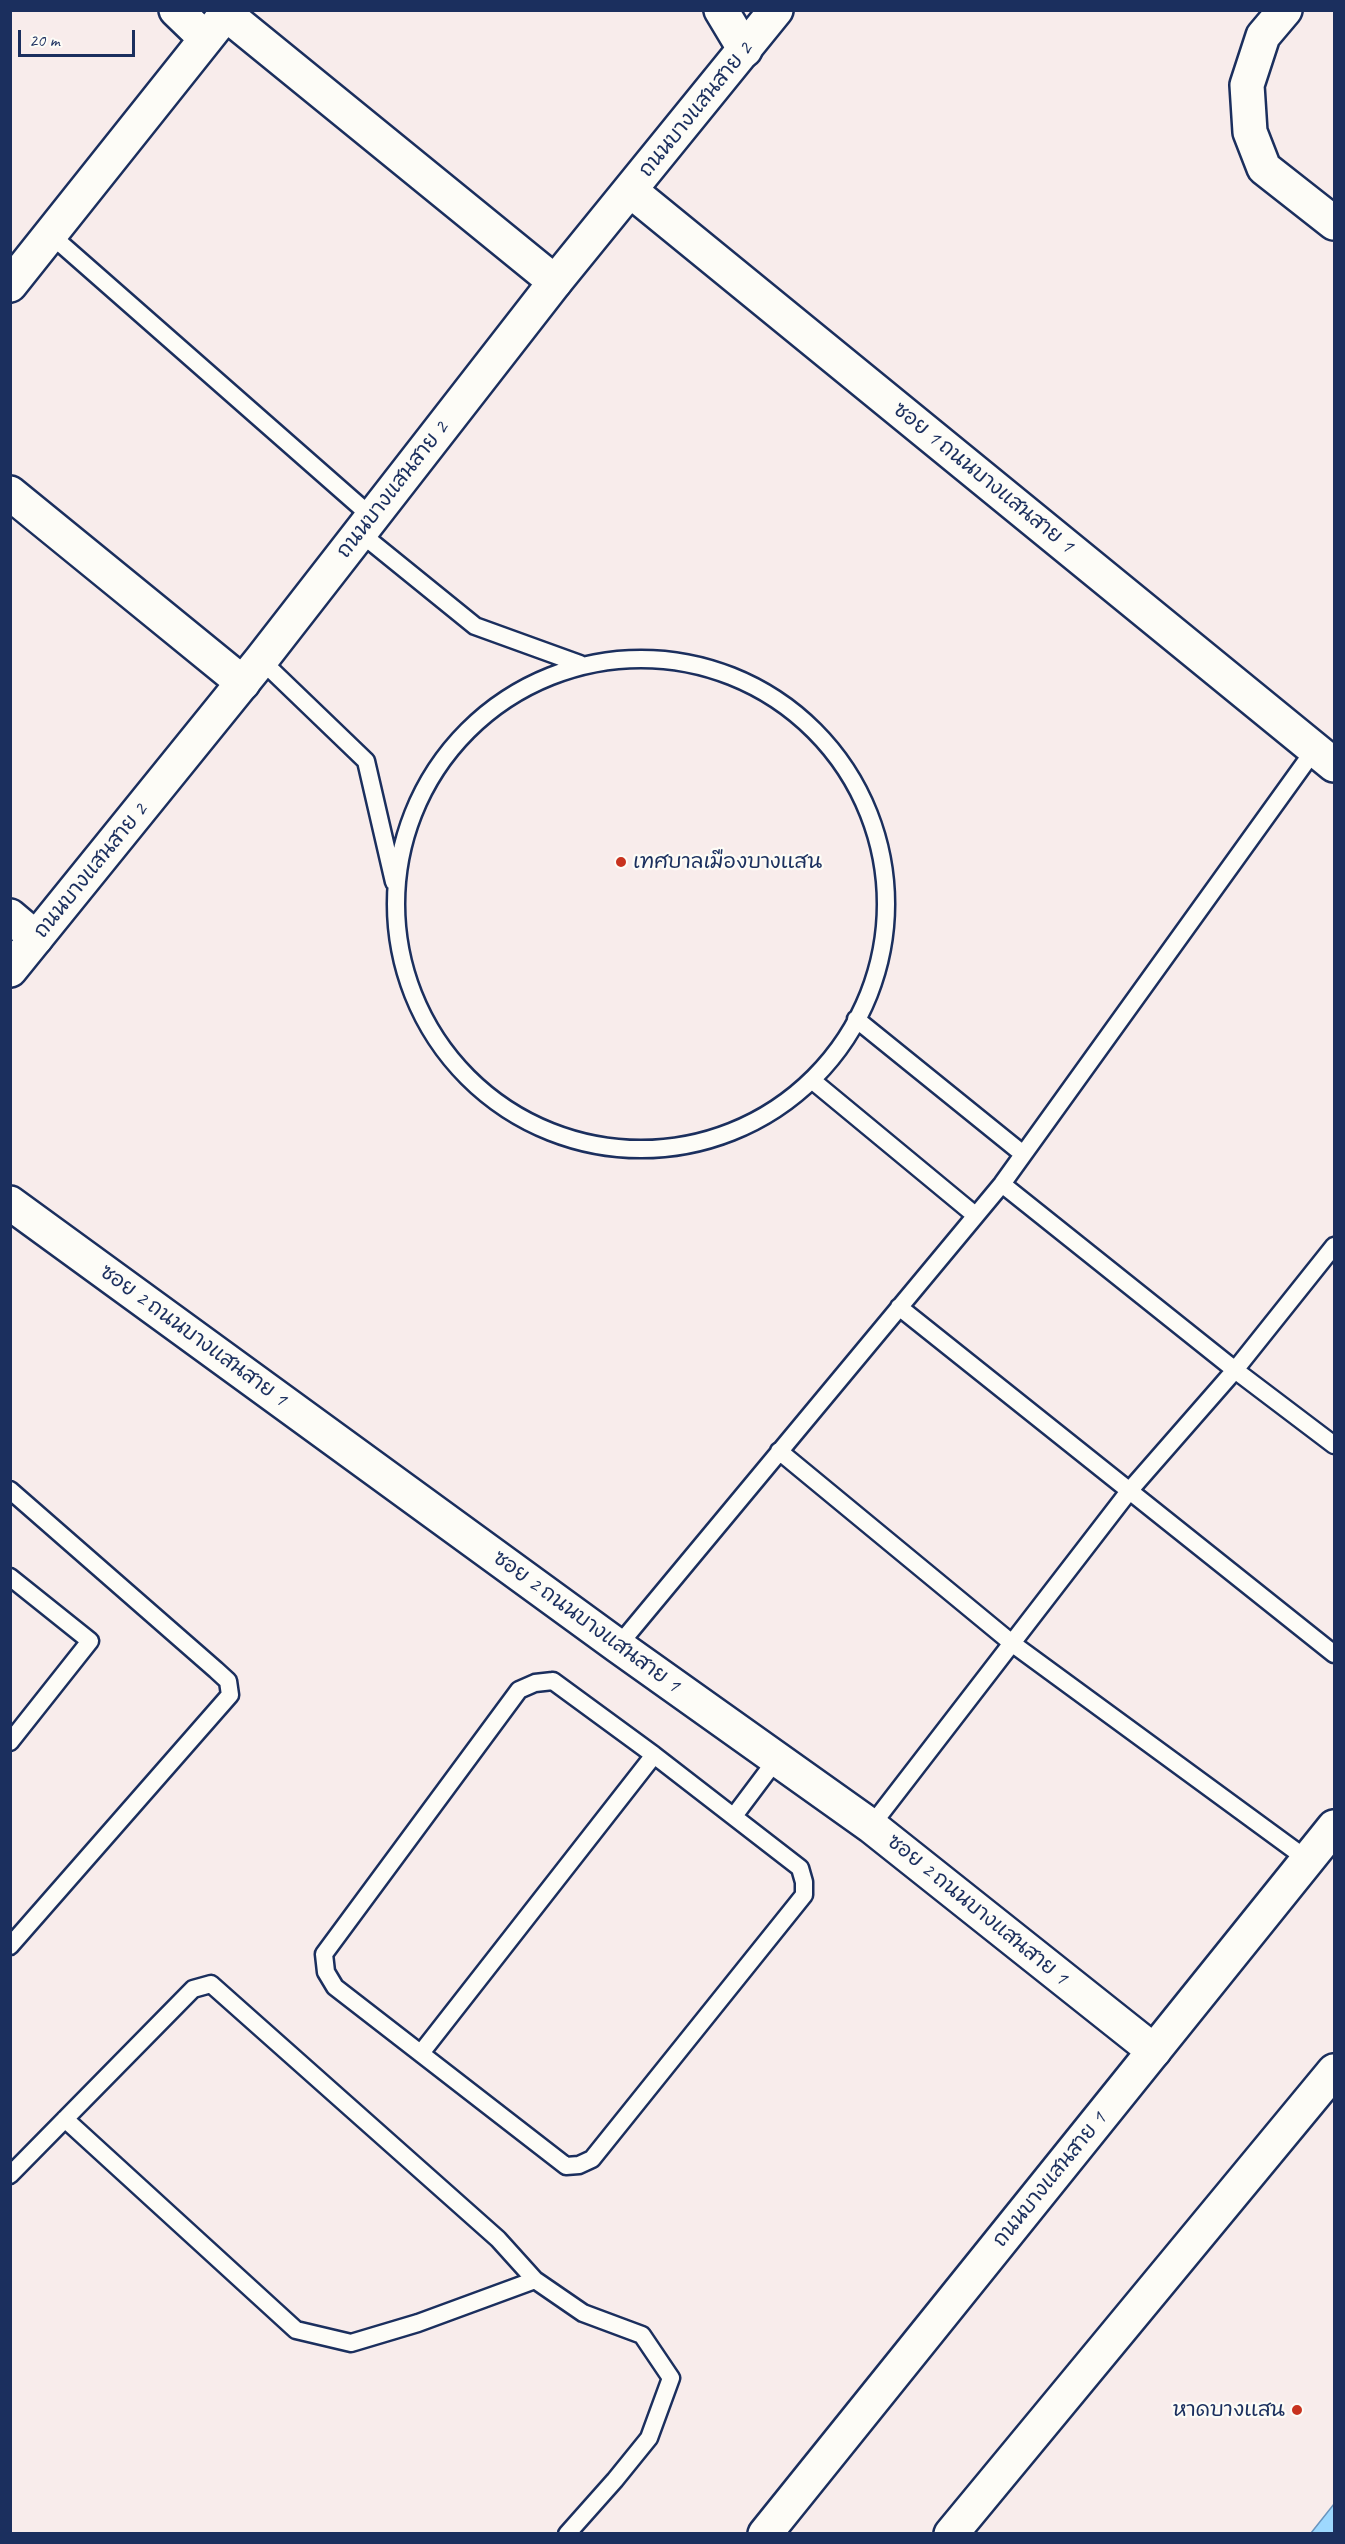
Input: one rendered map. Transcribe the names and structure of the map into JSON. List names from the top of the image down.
{
  "streets": {
    "street": [
      "ถนนบางแสนสาย 2",
      "ซอย 1 ถนนบางแสนสาย 1",
      "ซอย 2 ถนนบางแสนสาย 1",
      "ถนนบางแสนสาย 1"
    ]
  },
  "crossings": [
    ["ถนนบางแสนสาย 2", "ซอย 1 ถนนบางแสนสาย 1"],
    ["ซอย 2 ถนนบางแสนสาย 1", "ถนนบางแสนสาย 1"]
  ],
  "places": ["เทศบาลเมืองบางแสน", "หาดบางแสน"],
  "scale_bar": "20 m"
}
